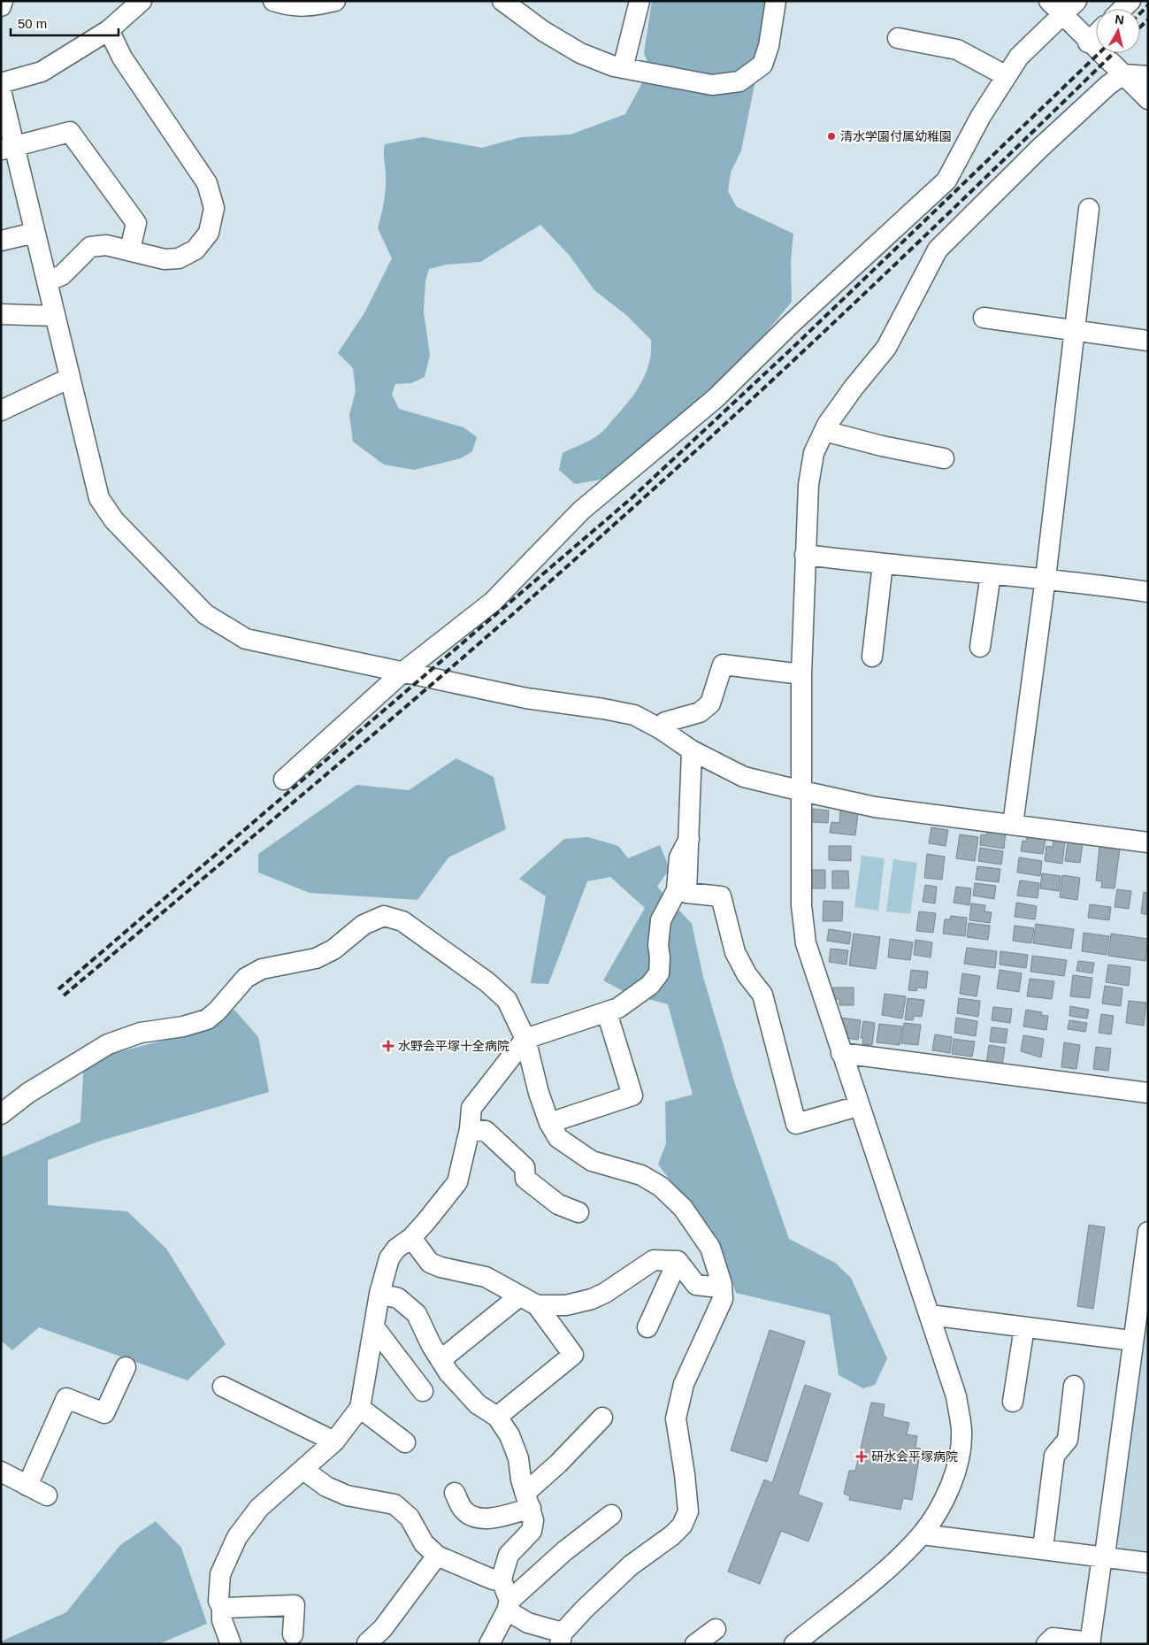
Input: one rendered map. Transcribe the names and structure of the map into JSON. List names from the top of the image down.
{
  "places": {
    "other": ["清水学園付属幼稚園"],
    "health": ["水野会平塚十全病院", "研水会平塚病院"]
  },
  "scale_bar": "50 m",
  "north": "top"
}
